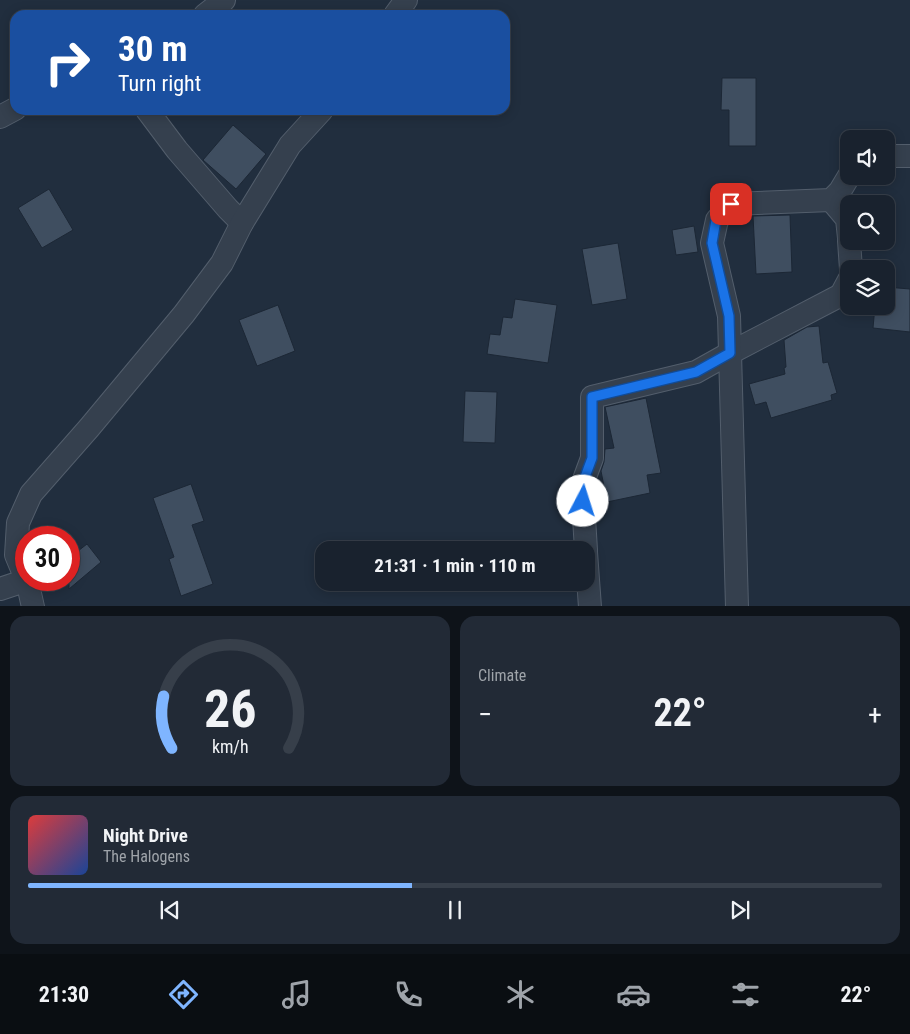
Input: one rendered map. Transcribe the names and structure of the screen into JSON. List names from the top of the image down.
{
  "page": {
    "turn": ["30 m", "Turn right"],
    "limit": "30",
    "trip": "21:31 · 1 min · 110 m",
    "tile": "Climate",
    "heat": ["−", "22°", "+"],
    "song": ["Night Drive", "The Halogens"],
    "tabs": ["21:30", "22°"],
    "gauge": ["26", "km/h"]
  }
}
